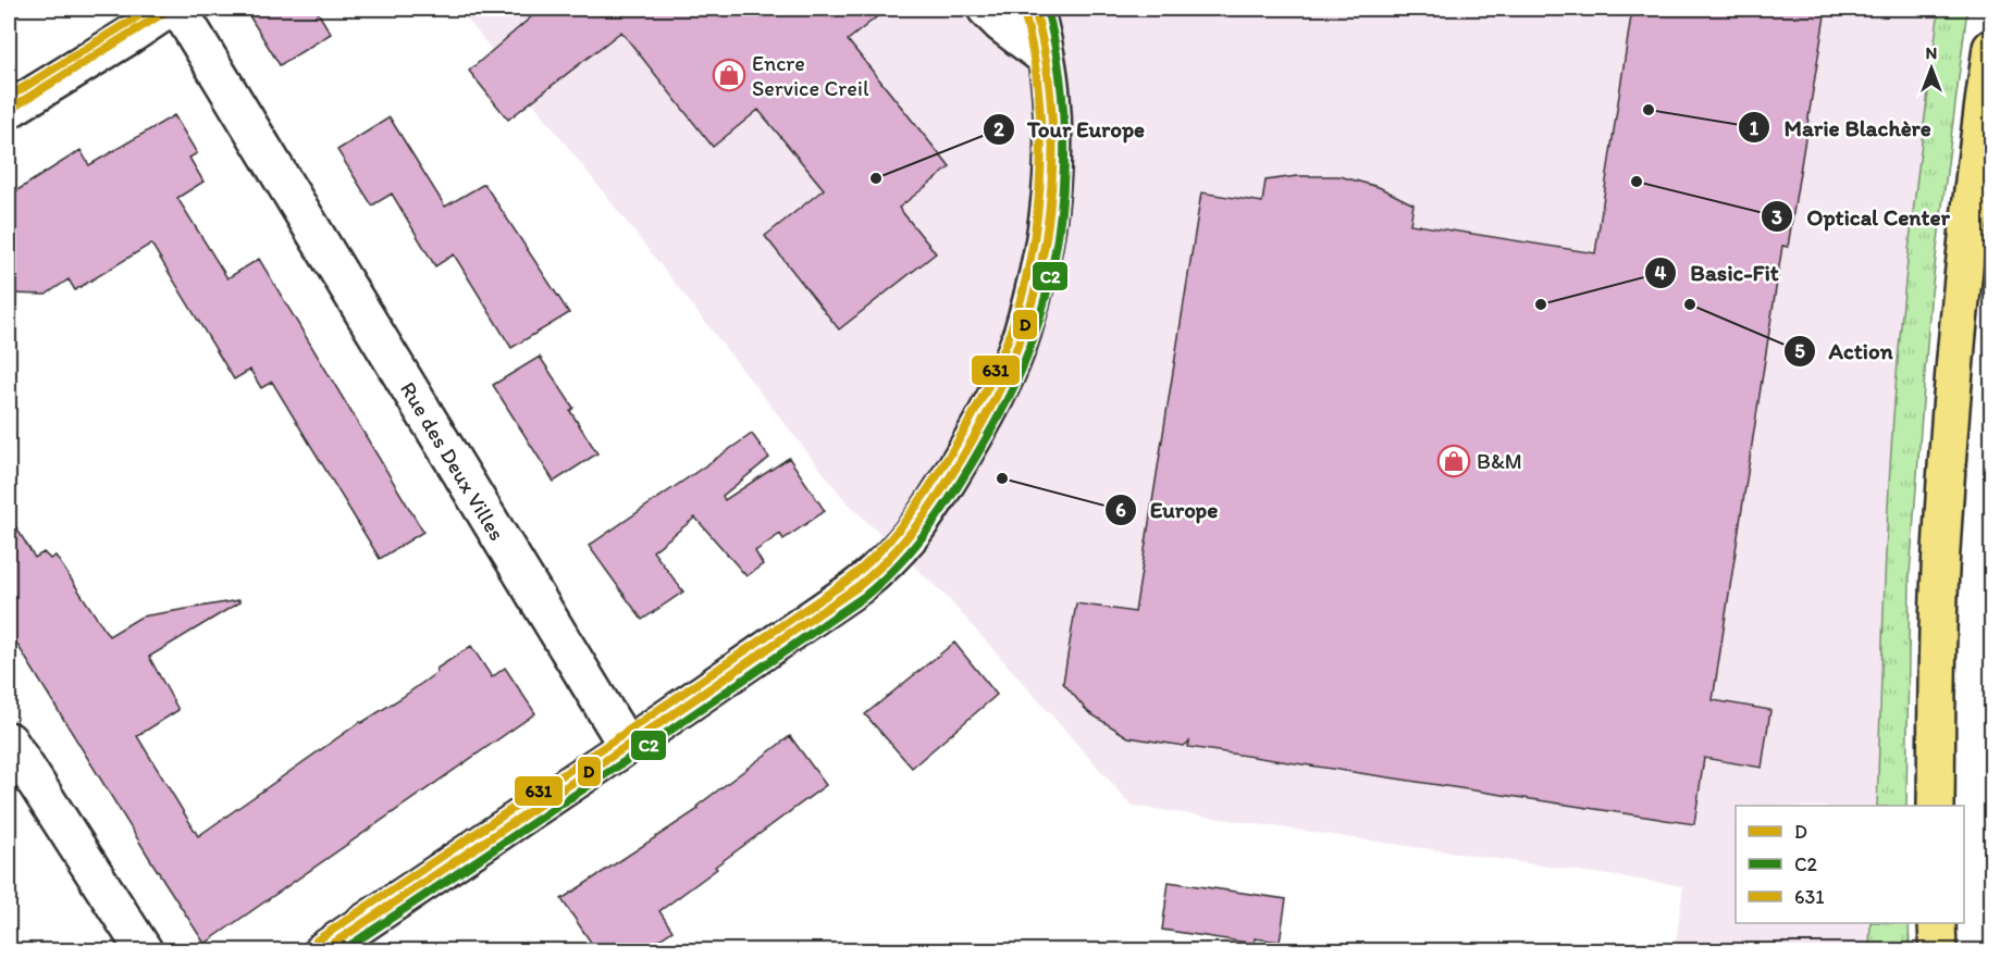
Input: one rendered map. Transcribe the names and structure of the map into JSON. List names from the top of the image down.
{
  "streets": {
    "street": ["Rue des Deux Villes"]
  },
  "places": {
    "shop": ["Encre Service Creil", "B&M"],
    "other": [
      "Marie Blachère",
      "Tour Europe",
      "Optical Center",
      "Basic-Fit",
      "Action",
      "Europe"
    ]
  },
  "lines": ["transit line D", "transit line C2", "transit line 631"],
  "legend": ["D", "C2", "631"],
  "north": "top"
}
